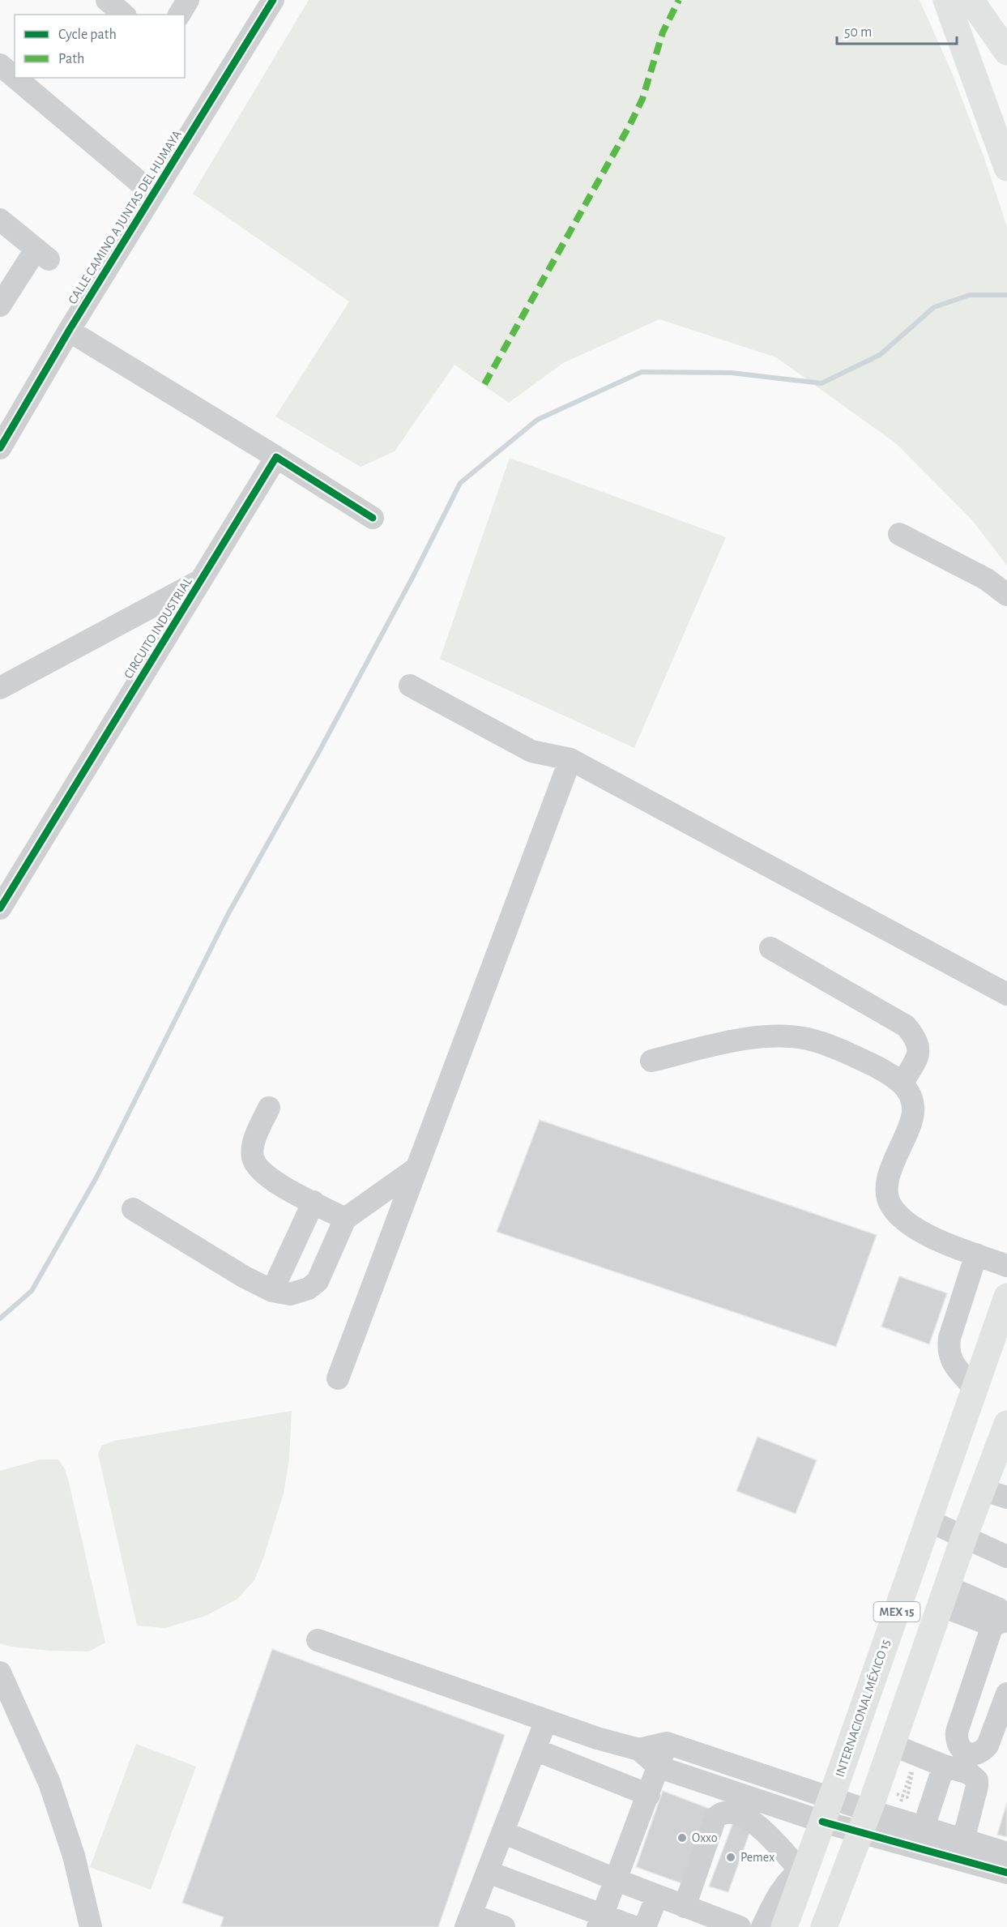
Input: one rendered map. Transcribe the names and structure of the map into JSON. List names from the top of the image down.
{
  "streets": {
    "main road": ["MEX 15", "INTERNACIONAL MÉXICO 15"],
    "street": ["CALLE CAMINO A JUNTAS DEL HUMAYA", "CIRCUITO INDUSTRIAL"]
  },
  "places": ["Oxxo", "Pemex"],
  "legend": ["Cycle path", "Path"],
  "scale_bar": "50 m"
}
